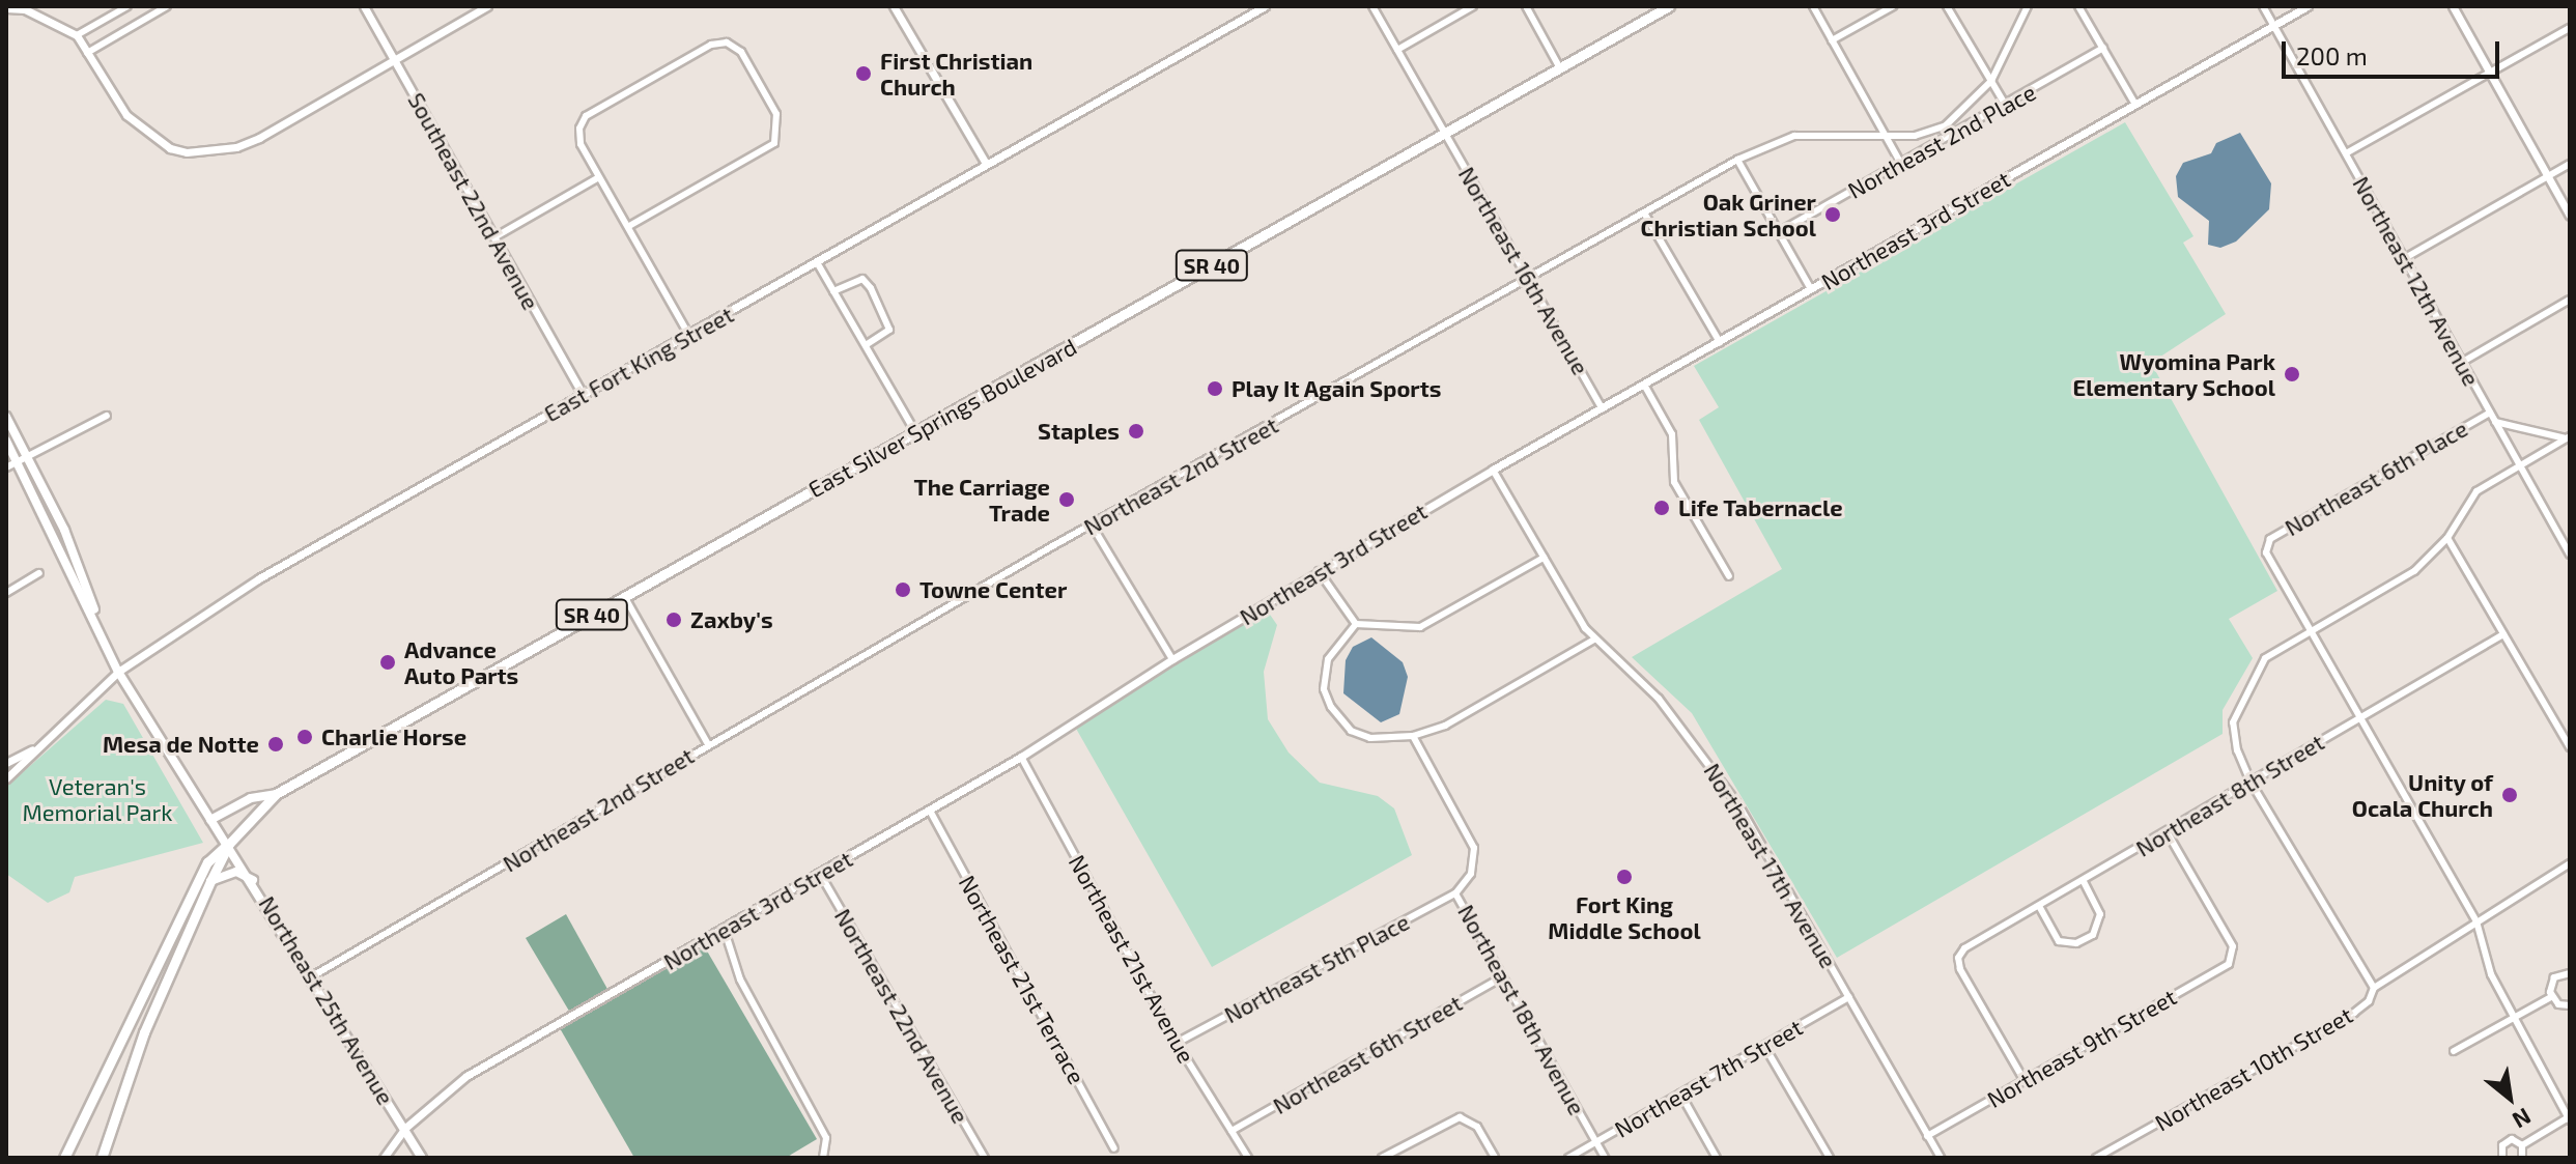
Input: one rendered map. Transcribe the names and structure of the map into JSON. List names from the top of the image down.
{
  "streets": {
    "main road": ["SR 40", "East Silver Springs Boulevard", "Northeast 25th Avenue"],
    "street": [
      "Northeast 2nd Place",
      "Southeast 22nd Avenue",
      "Northeast 3rd Street",
      "Northeast 16th Avenue",
      "Northeast 12th Avenue",
      "East Fort King Street",
      "Northeast 2nd Street",
      "Northeast 6th Place",
      "Northeast 8th Street",
      "Northeast 17th Avenue",
      "Northeast 21st Avenue",
      "Northeast 5th Place",
      "Northeast 21st Terrace",
      "Northeast 18th Avenue",
      "Northeast 22nd Avenue",
      "Northeast 9th Street",
      "Northeast 6th Street",
      "Northeast 10th Street",
      "Northeast 7th Street"
    ]
  },
  "crossings": [
    ["Southeast 22nd Avenue", "East Fort King Street"],
    ["Northeast 3rd Street", "Northeast 16th Avenue"],
    ["Northeast 3rd Street", "Northeast 12th Avenue"],
    ["Northeast 3rd Street", "Northeast 17th Avenue"],
    ["Northeast 3rd Street", "Northeast 21st Avenue"],
    ["Northeast 3rd Street", "Northeast 21st Terrace"],
    ["Northeast 3rd Street", "Northeast 25th Avenue"],
    ["Northeast 3rd Street", "Northeast 22nd Avenue"],
    ["Northeast 16th Avenue", "East Silver Springs Boulevard"],
    ["Northeast 16th Avenue", "Northeast 2nd Street"],
    ["Northeast 12th Avenue", "Northeast 6th Place"],
    ["East Fort King Street", "Northeast 25th Avenue"],
    ["East Silver Springs Boulevard", "Northeast 25th Avenue"],
    ["Northeast 2nd Street", "Northeast 25th Avenue"],
    ["Northeast 8th Street", "Northeast 9th Street"],
    ["Northeast 17th Avenue", "Northeast 9th Street"],
    ["Northeast 17th Avenue", "Northeast 7th Street"],
    ["Northeast 21st Avenue", "Northeast 5th Place"],
    ["Northeast 21st Avenue", "Northeast 6th Street"],
    ["Northeast 5th Place", "Northeast 18th Avenue"],
    ["Northeast 18th Avenue", "Northeast 6th Street"],
    ["Northeast 18th Avenue", "Northeast 7th Street"]
  ],
  "parks": ["Veteran's Memorial Park"],
  "places": [
    "First Christian Church",
    "Oak Griner Christian School",
    "Wyomina Park Elementary School",
    "Play It Again Sports",
    "Staples",
    "The Carriage Trade",
    "Life Tabernacle",
    "Towne Center",
    "Zaxby's",
    "Advance Auto Parts",
    "Charlie Horse",
    "Mesa de Notte",
    "Unity of Ocala Church",
    "Fort King Middle School"
  ],
  "scale_bar": "200 m",
  "north": "bottom right"
}
